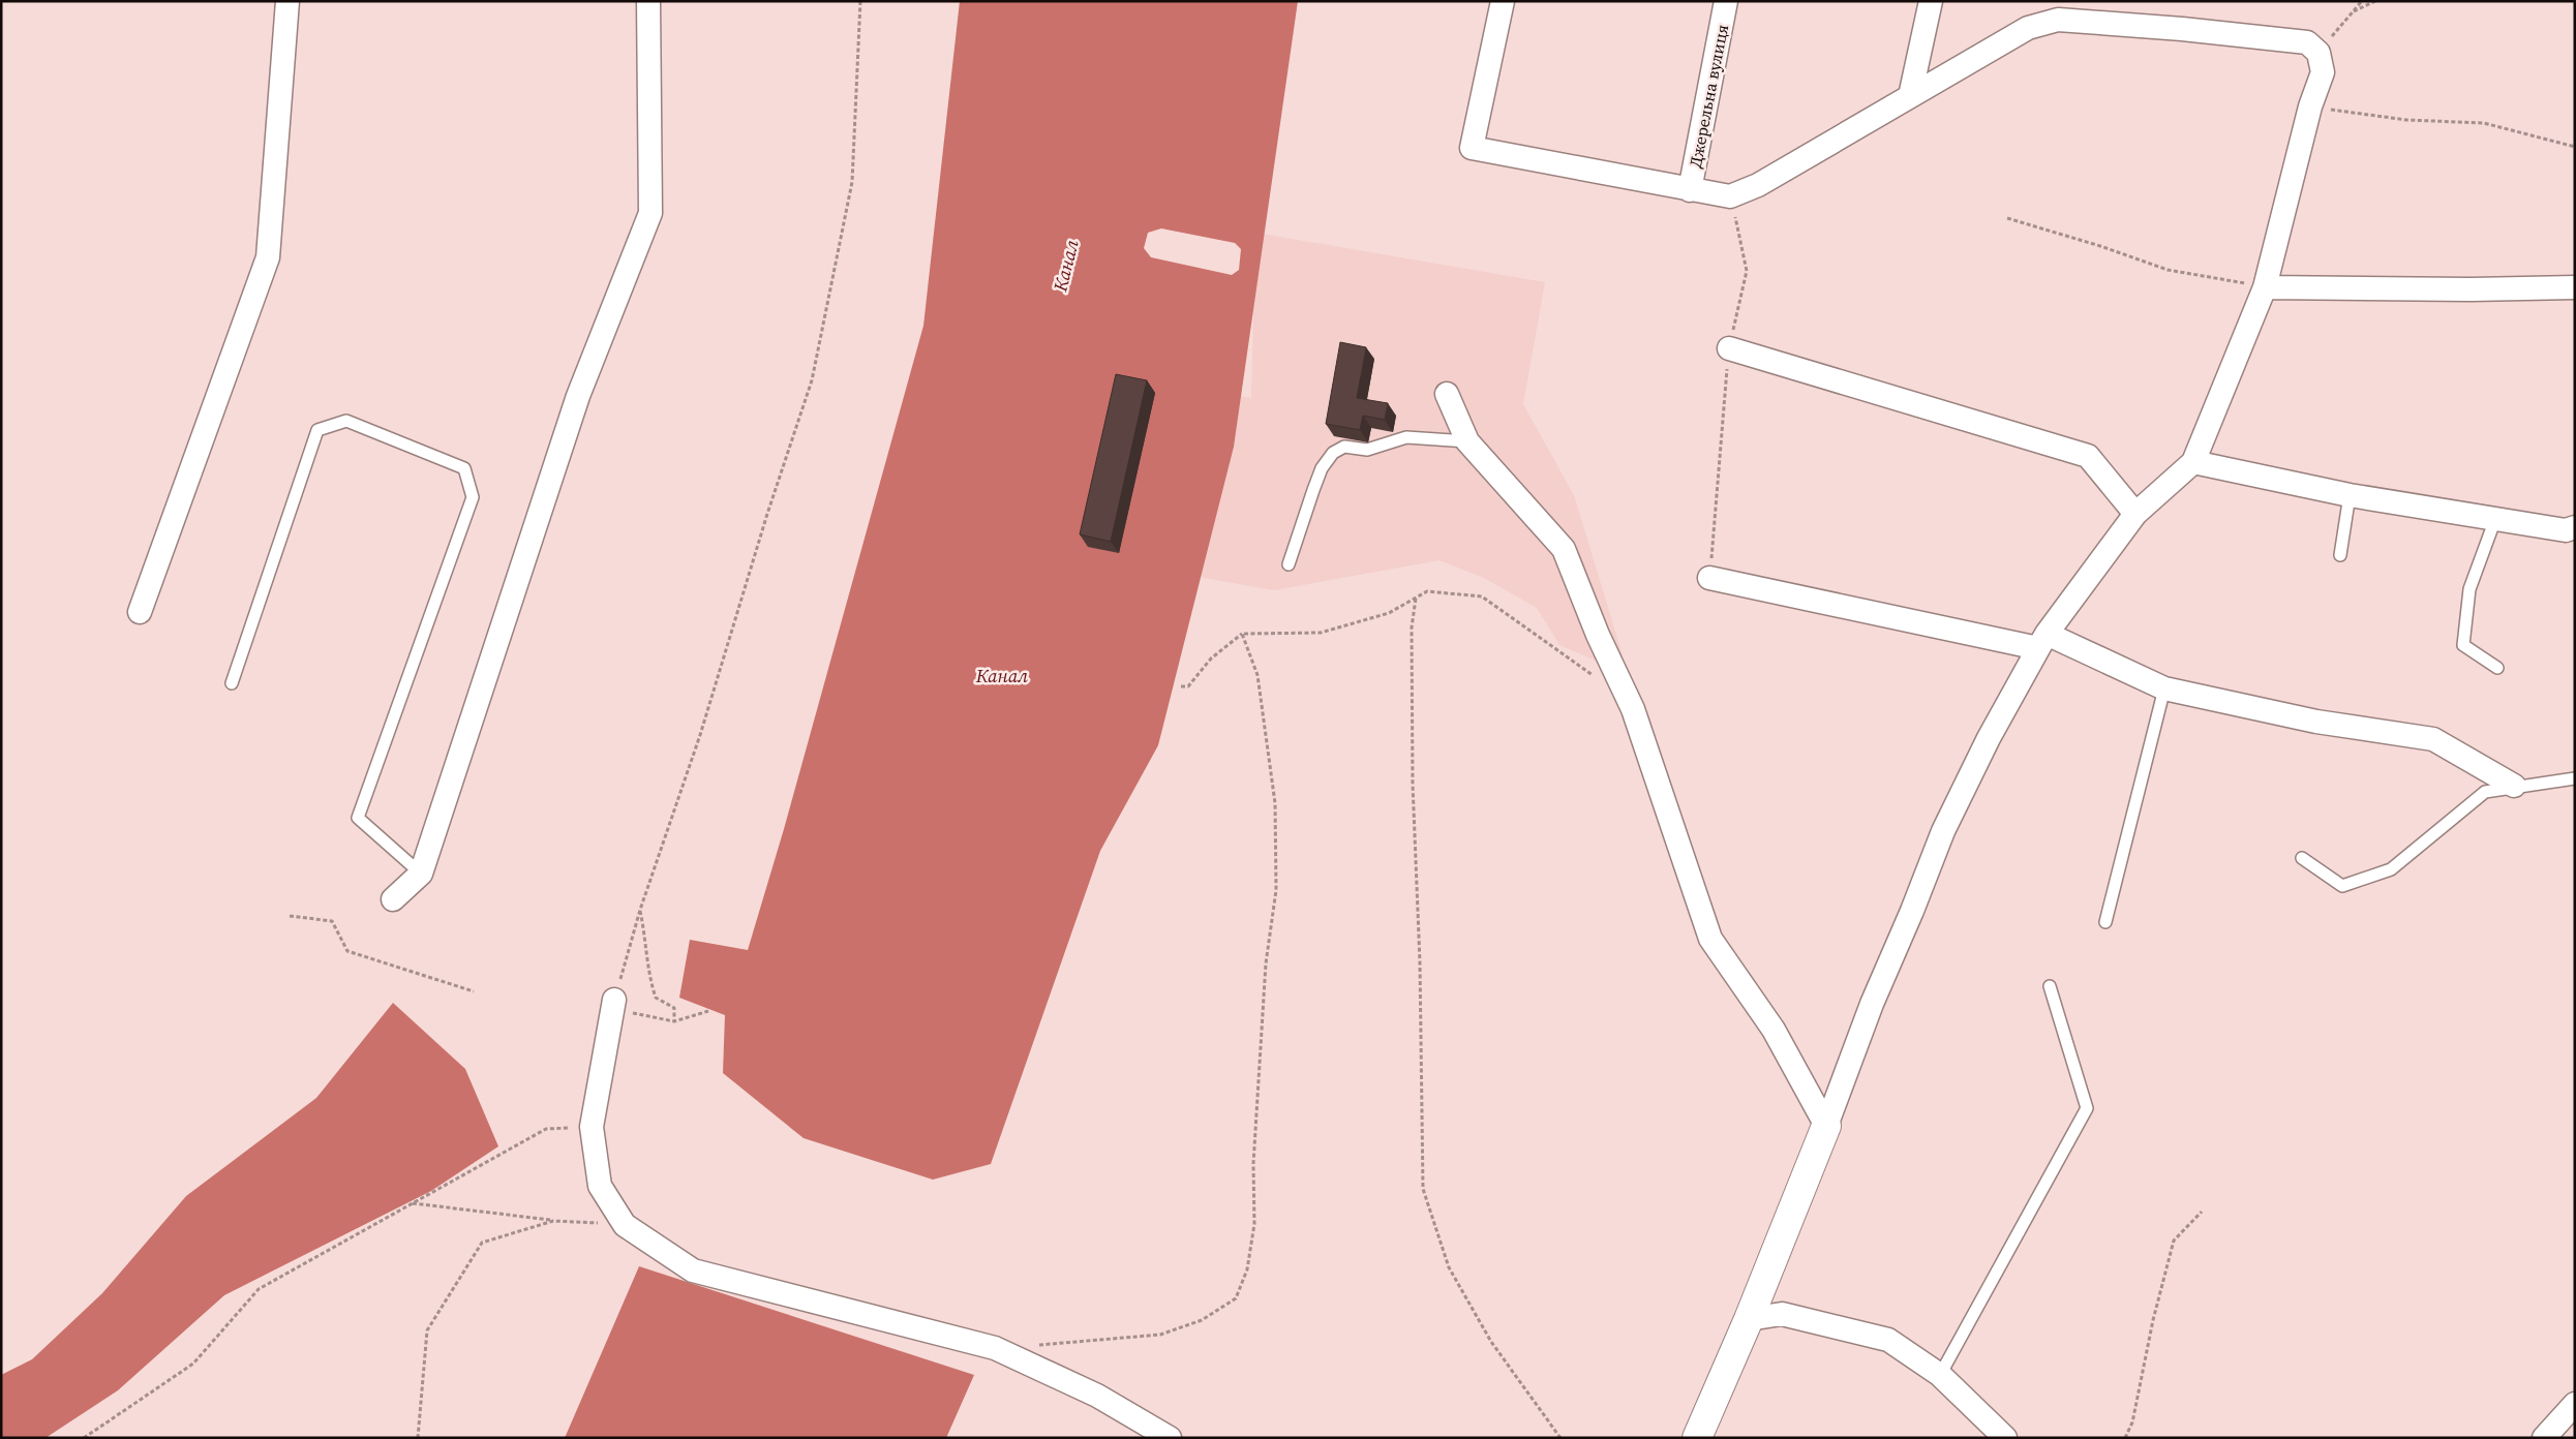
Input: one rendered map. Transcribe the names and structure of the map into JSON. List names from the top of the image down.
{
  "streets": {
    "street": ["Джерельна вулиця"]
  },
  "water": ["Канал"]
}
